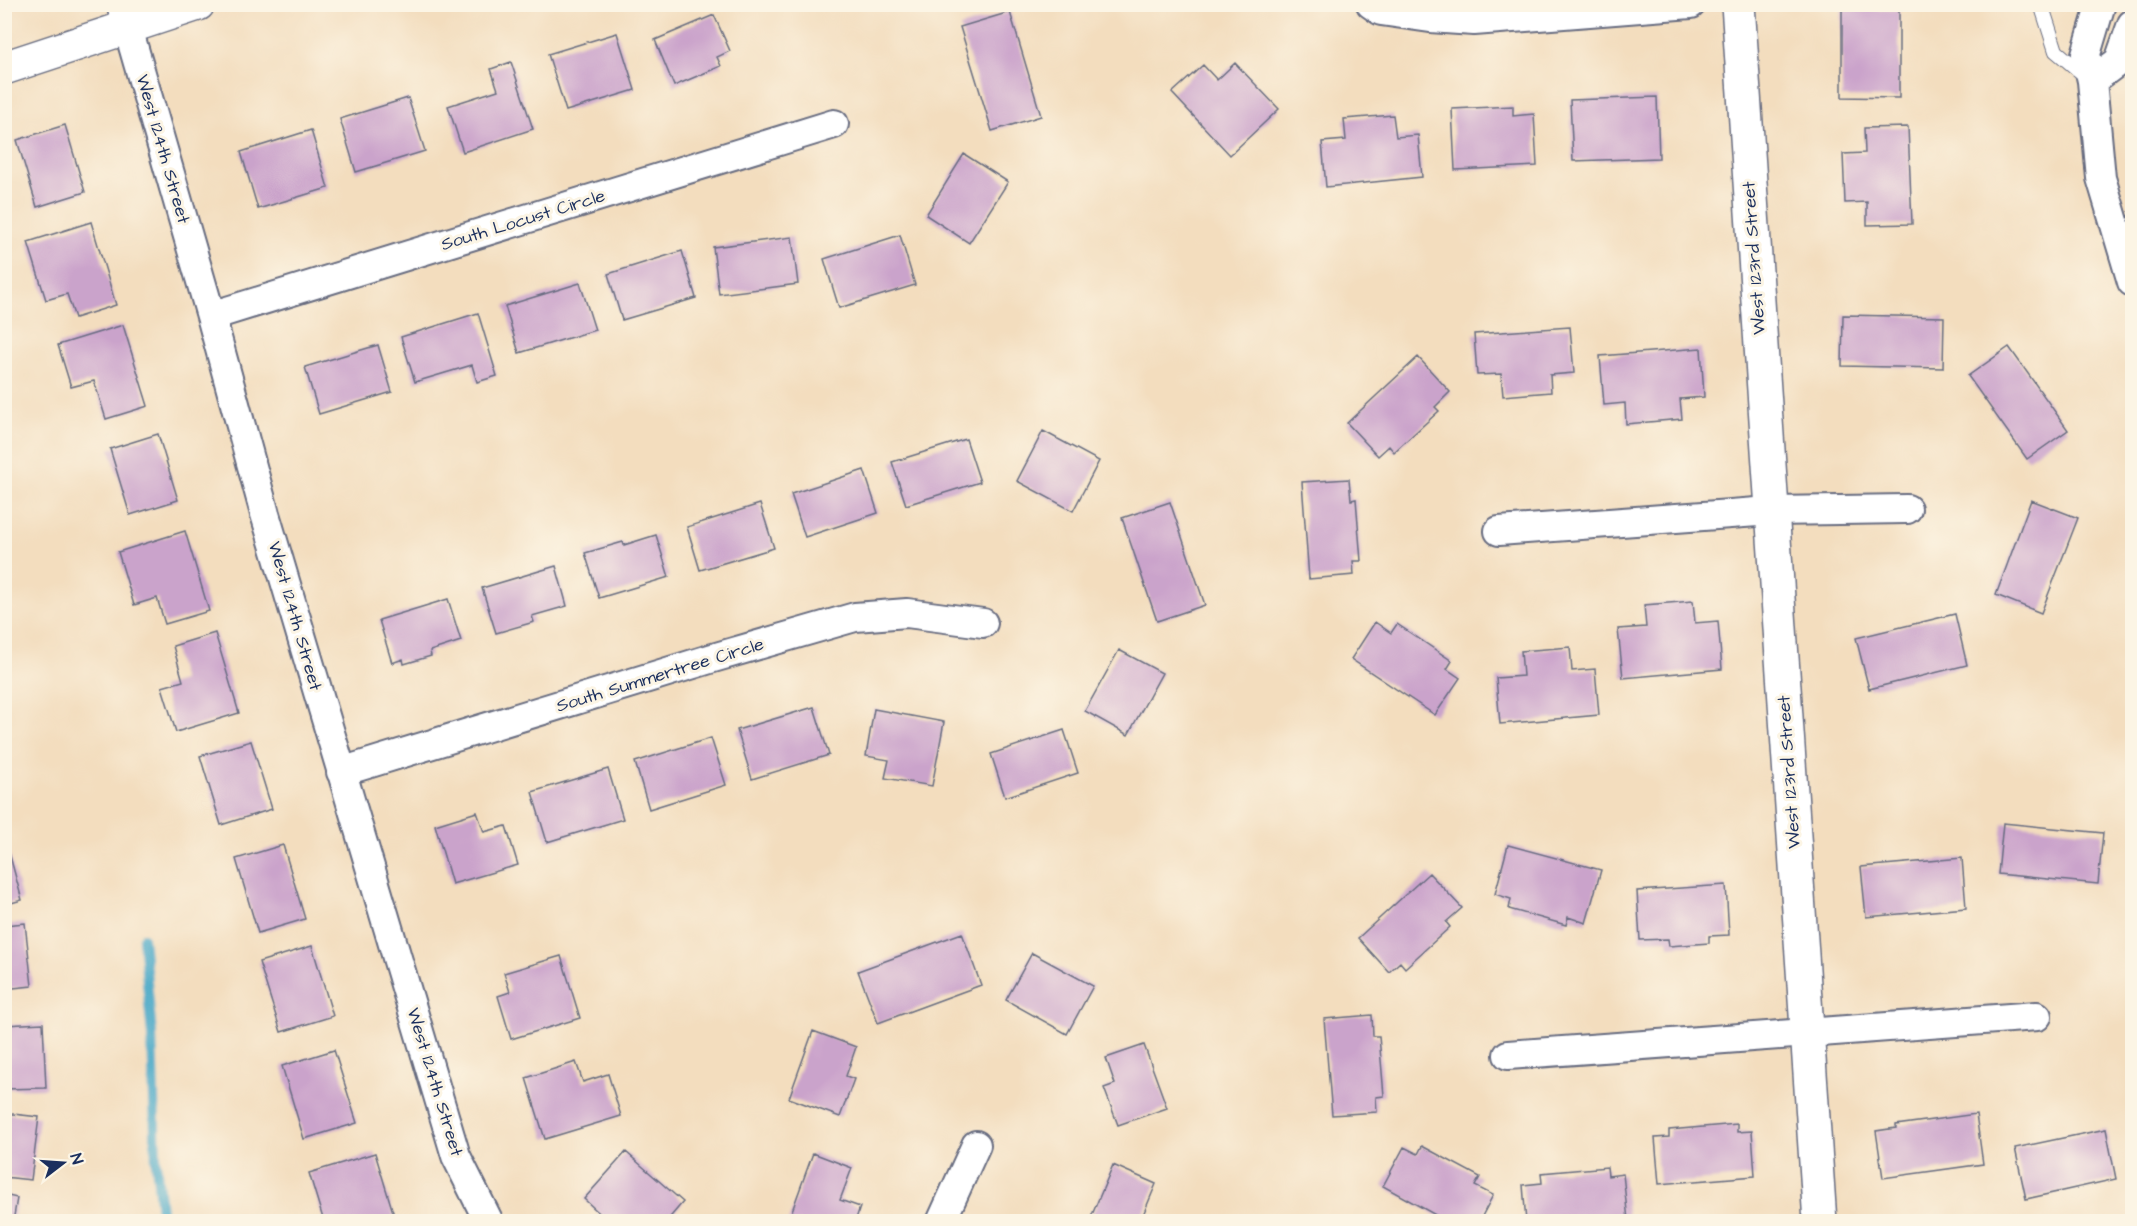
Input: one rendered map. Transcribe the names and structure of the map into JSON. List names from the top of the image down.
{
  "streets": {
    "street": [
      "West 124th Street",
      "South Locust Circle",
      "West 123rd Street",
      "South Summertree Circle"
    ]
  },
  "crossings": [
    ["West 124th Street", "South Locust Circle"],
    ["West 124th Street", "South Summertree Circle"]
  ],
  "north": "right"
}
